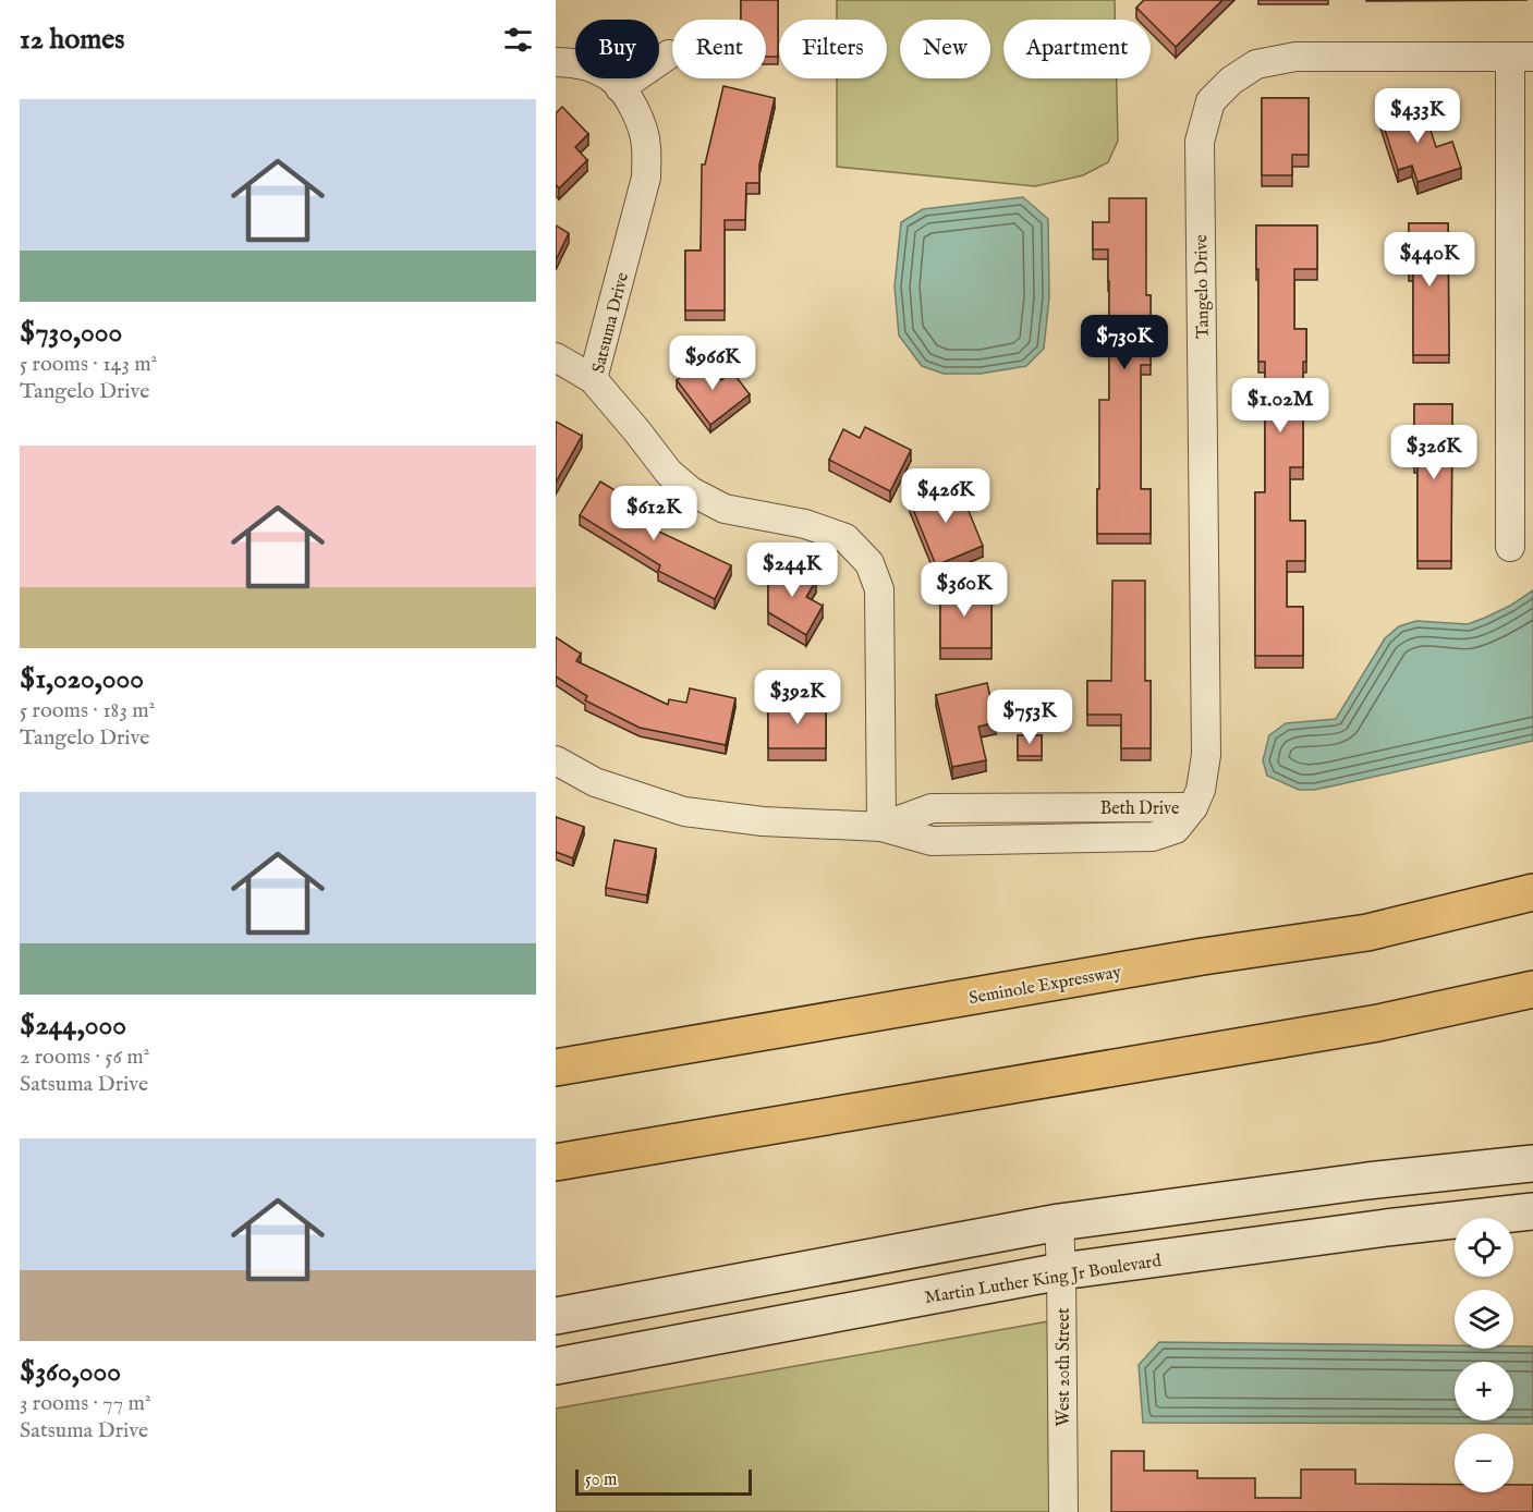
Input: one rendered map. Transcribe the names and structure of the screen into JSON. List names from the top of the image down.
{
  "streets": {
    "highway": ["Seminole Expressway"],
    "main road": ["Martin Luther King Jr Boulevard"],
    "street": [
      "Tangelo Drive",
      "Satsuma Drive",
      "Beth Drive",
      "West 20th Street"
    ]
  },
  "crossings": [
    ["Tangelo Drive", "Beth Drive"],
    ["Satsuma Drive", "Beth Drive"],
    ["Martin Luther King Jr Boulevard", "West 20th Street"]
  ],
  "scale_bar": "50 m",
  "page": {
    "heading": "12 homes",
    "chip": [
      "Buy",
      "Rent",
      "Filters",
      "New",
      "Apartment"
    ],
    "list": [
      {
        "name": "$730,000",
        "note": "5 rooms · 143 m² · Tangelo Drive"
      },
      {
        "name": "$1,020,000",
        "note": "5 rooms · 183 m² · Tangelo Drive"
      },
      {
        "name": "$244,000",
        "note": "2 rooms · 56 m² · Satsuma Drive"
      },
      {
        "name": "$360,000",
        "note": "3 rooms · 77 m² · Satsuma Drive"
      }
    ],
    "price": [
      "$433K",
      "$440K",
      "$730K",
      "$966K",
      "$1.02M",
      "$326K",
      "$426K",
      "$612K",
      "$244K",
      "$360K",
      "$392K",
      "$753K"
    ],
    "map_buttons": ["+", "−"],
    "scale": "50 m"
  }
}
